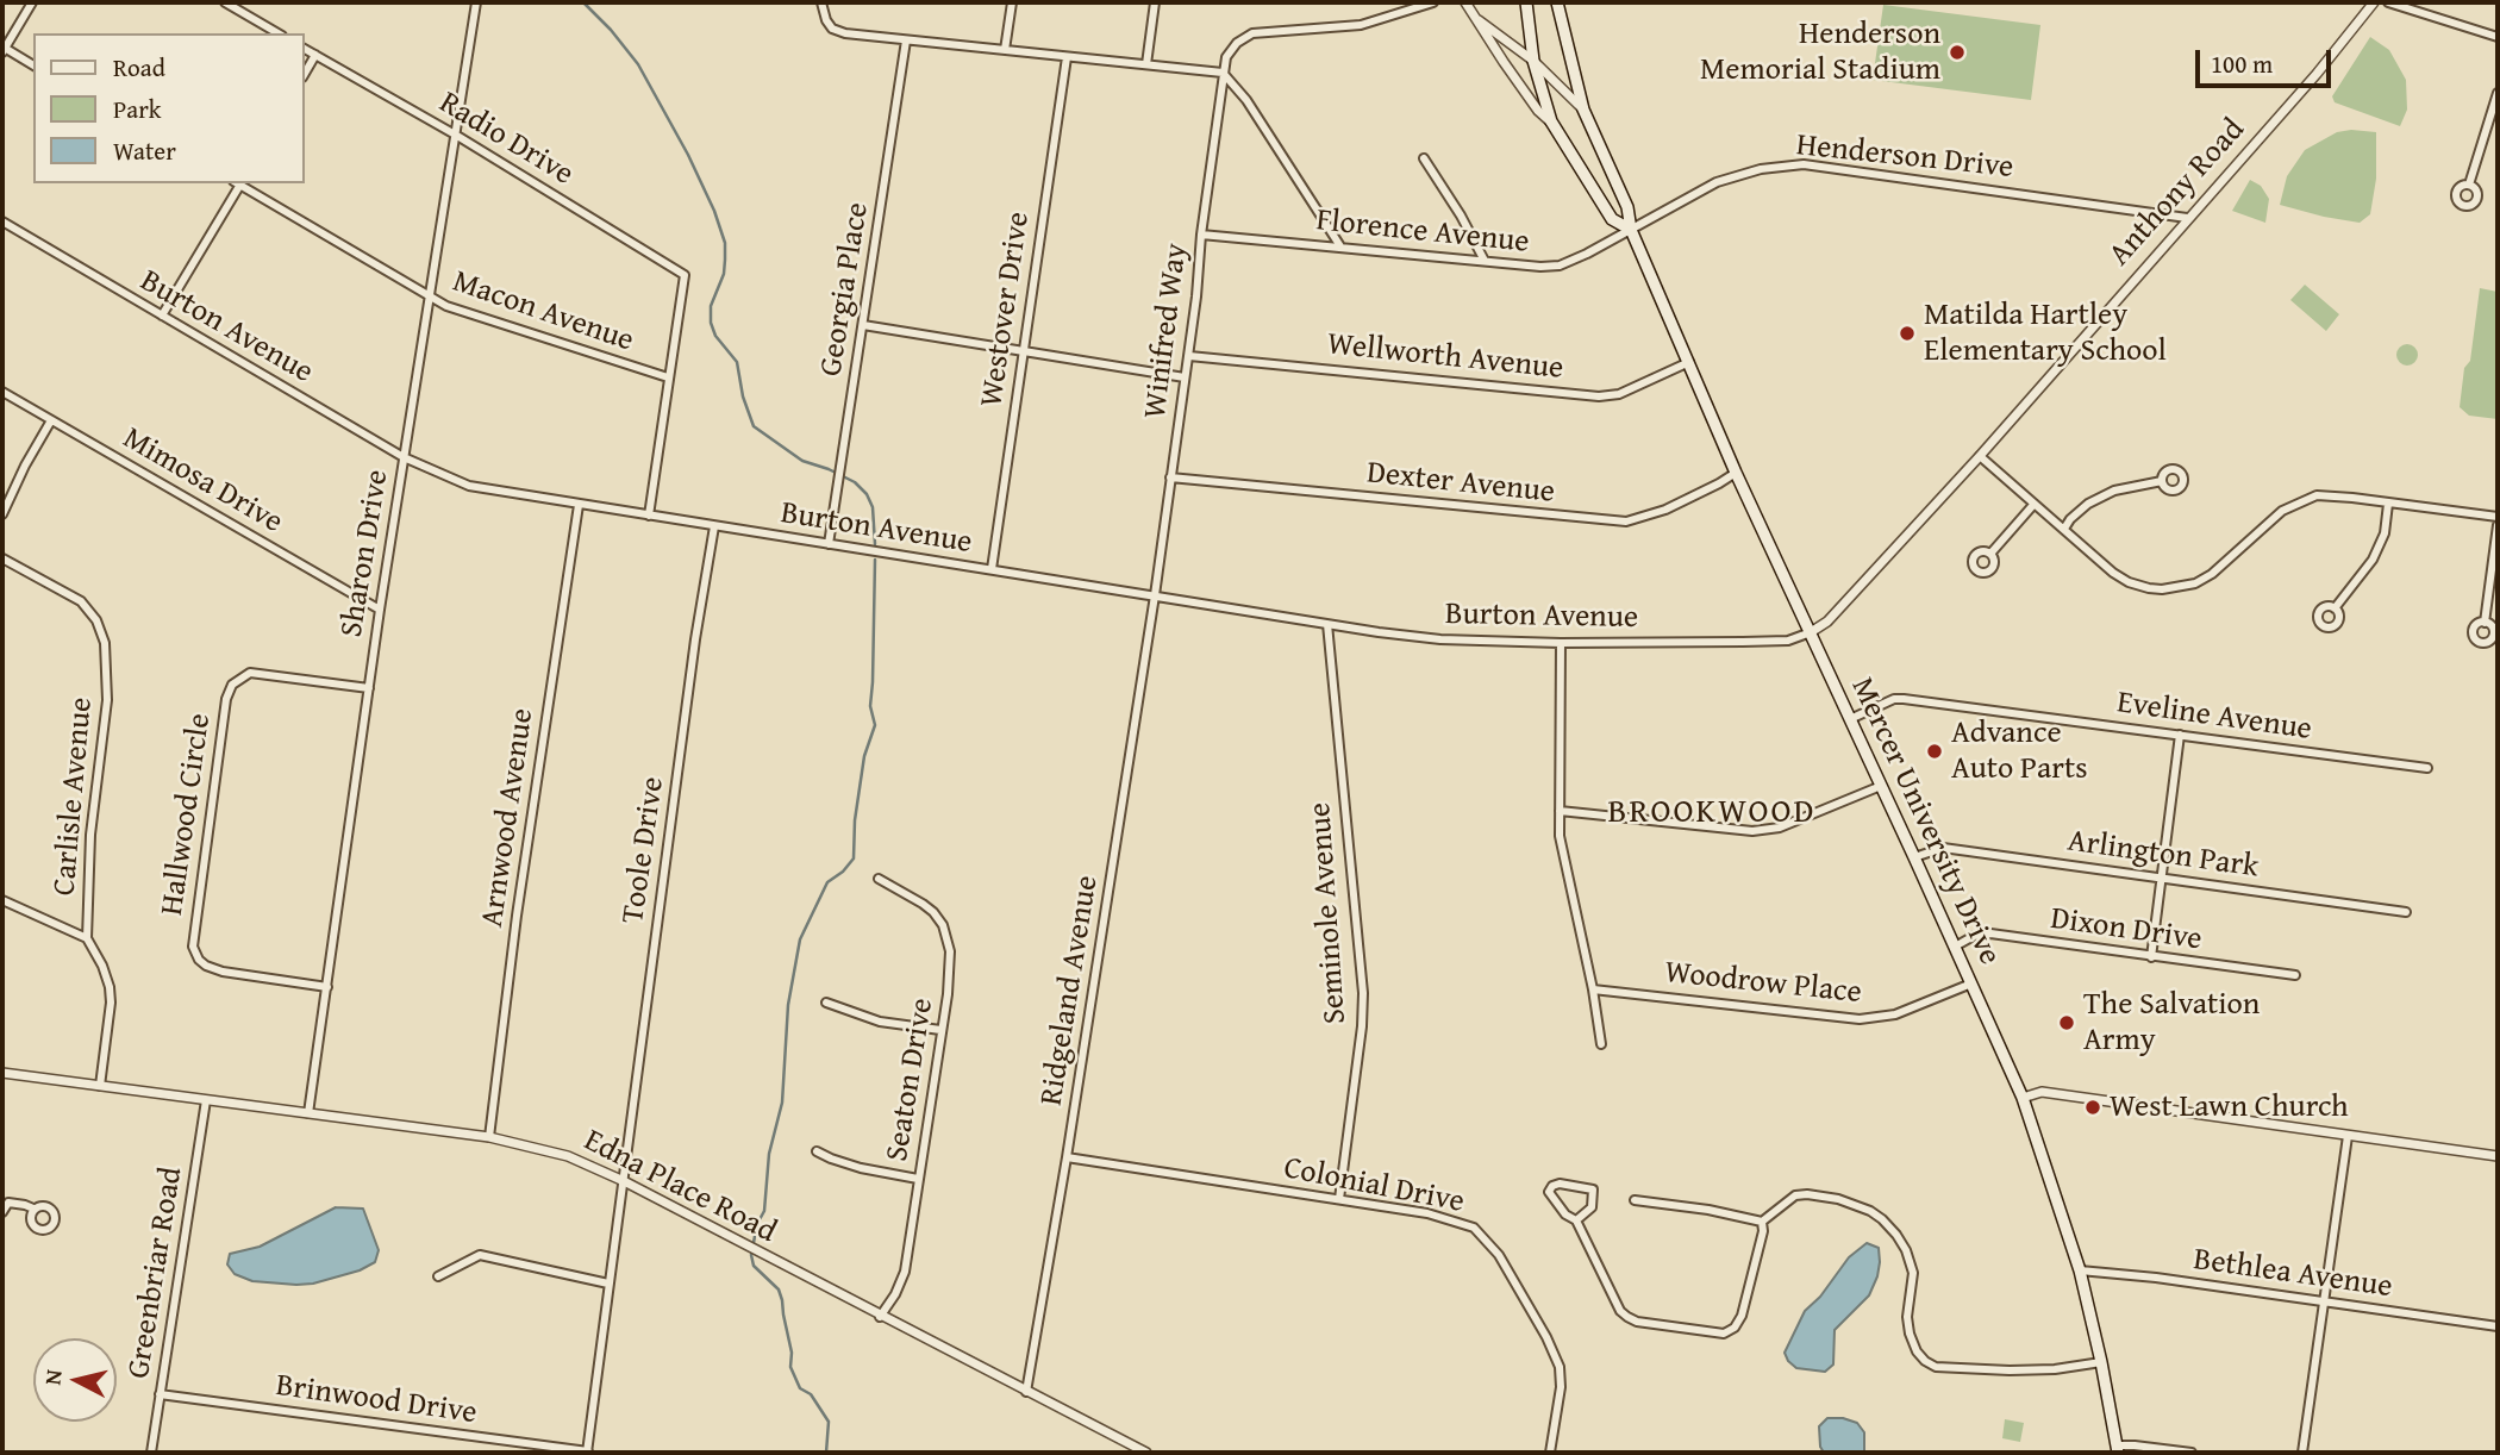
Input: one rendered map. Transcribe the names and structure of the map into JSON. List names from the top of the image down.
{
  "streets": {
    "main road": ["Mercer University Drive"],
    "street": [
      "Radio Drive",
      "Henderson Drive",
      "Anthony Road",
      "Florence Avenue",
      "Georgia Place",
      "Westover Drive",
      "Macon Avenue",
      "Burton Avenue",
      "Winifred Way",
      "Wellworth Avenue",
      "Mimosa Drive",
      "Dexter Avenue",
      "Sharon Drive",
      "Eveline Avenue",
      "Carlisle Avenue",
      "Hallwood Circle",
      "Arnwood Avenue",
      "Toole Drive",
      "Arlington Park",
      "Seminole Avenue",
      "Dixon Drive",
      "Woodrow Place",
      "Ridgeland Avenue",
      "Seaton Drive",
      "Colonial Drive",
      "Edna Place Road",
      "Greenbriar Road",
      "Bethlea Avenue",
      "Brinwood Drive"
    ]
  },
  "crossings": [
    ["Radio Drive", "Macon Avenue"],
    ["Radio Drive", "Sharon Drive"],
    ["Henderson Drive", "Anthony Road"],
    ["Henderson Drive", "Florence Avenue"],
    ["Henderson Drive", "Mercer University Drive"],
    ["Anthony Road", "Burton Avenue"],
    ["Anthony Road", "Mercer University Drive"],
    ["Florence Avenue", "Winifred Way"],
    ["Florence Avenue", "Mercer University Drive"],
    ["Georgia Place", "Burton Avenue"],
    ["Westover Drive", "Burton Avenue"],
    ["Macon Avenue", "Sharon Drive"],
    ["Burton Avenue", "Winifred Way"],
    ["Burton Avenue", "Sharon Drive"],
    ["Burton Avenue", "Arnwood Avenue"],
    ["Burton Avenue", "Mercer University Drive"],
    ["Burton Avenue", "Toole Drive"],
    ["Burton Avenue", "Seminole Avenue"],
    ["Burton Avenue", "Ridgeland Avenue"],
    ["Winifred Way", "Wellworth Avenue"],
    ["Winifred Way", "Dexter Avenue"],
    ["Winifred Way", "Ridgeland Avenue"],
    ["Wellworth Avenue", "Mercer University Drive"],
    ["Mimosa Drive", "Sharon Drive"],
    ["Dexter Avenue", "Mercer University Drive"],
    ["Sharon Drive", "Hallwood Circle"],
    ["Sharon Drive", "Edna Place Road"],
    ["Eveline Avenue", "Mercer University Drive"],
    ["Carlisle Avenue", "Edna Place Road"],
    ["Arnwood Avenue", "Edna Place Road"],
    ["Mercer University Drive", "Arlington Park"],
    ["Mercer University Drive", "Dixon Drive"],
    ["Mercer University Drive", "Woodrow Place"],
    ["Mercer University Drive", "Bethlea Avenue"],
    ["Toole Drive", "Edna Place Road"],
    ["Toole Drive", "Brinwood Drive"],
    ["Seminole Avenue", "Colonial Drive"],
    ["Ridgeland Avenue", "Colonial Drive"],
    ["Ridgeland Avenue", "Edna Place Road"],
    ["Seaton Drive", "Edna Place Road"],
    ["Edna Place Road", "Greenbriar Road"],
    ["Greenbriar Road", "Brinwood Drive"]
  ],
  "districts": ["BROOKWOOD"],
  "places": [
    "Henderson Memorial Stadium",
    "Matilda Hartley Elementary School",
    "Advance Auto Parts",
    "The Salvation Army",
    "West Lawn Church"
  ],
  "legend": ["Road", "Park", "Water"],
  "scale_bar": "100 m",
  "north": "left"
}
